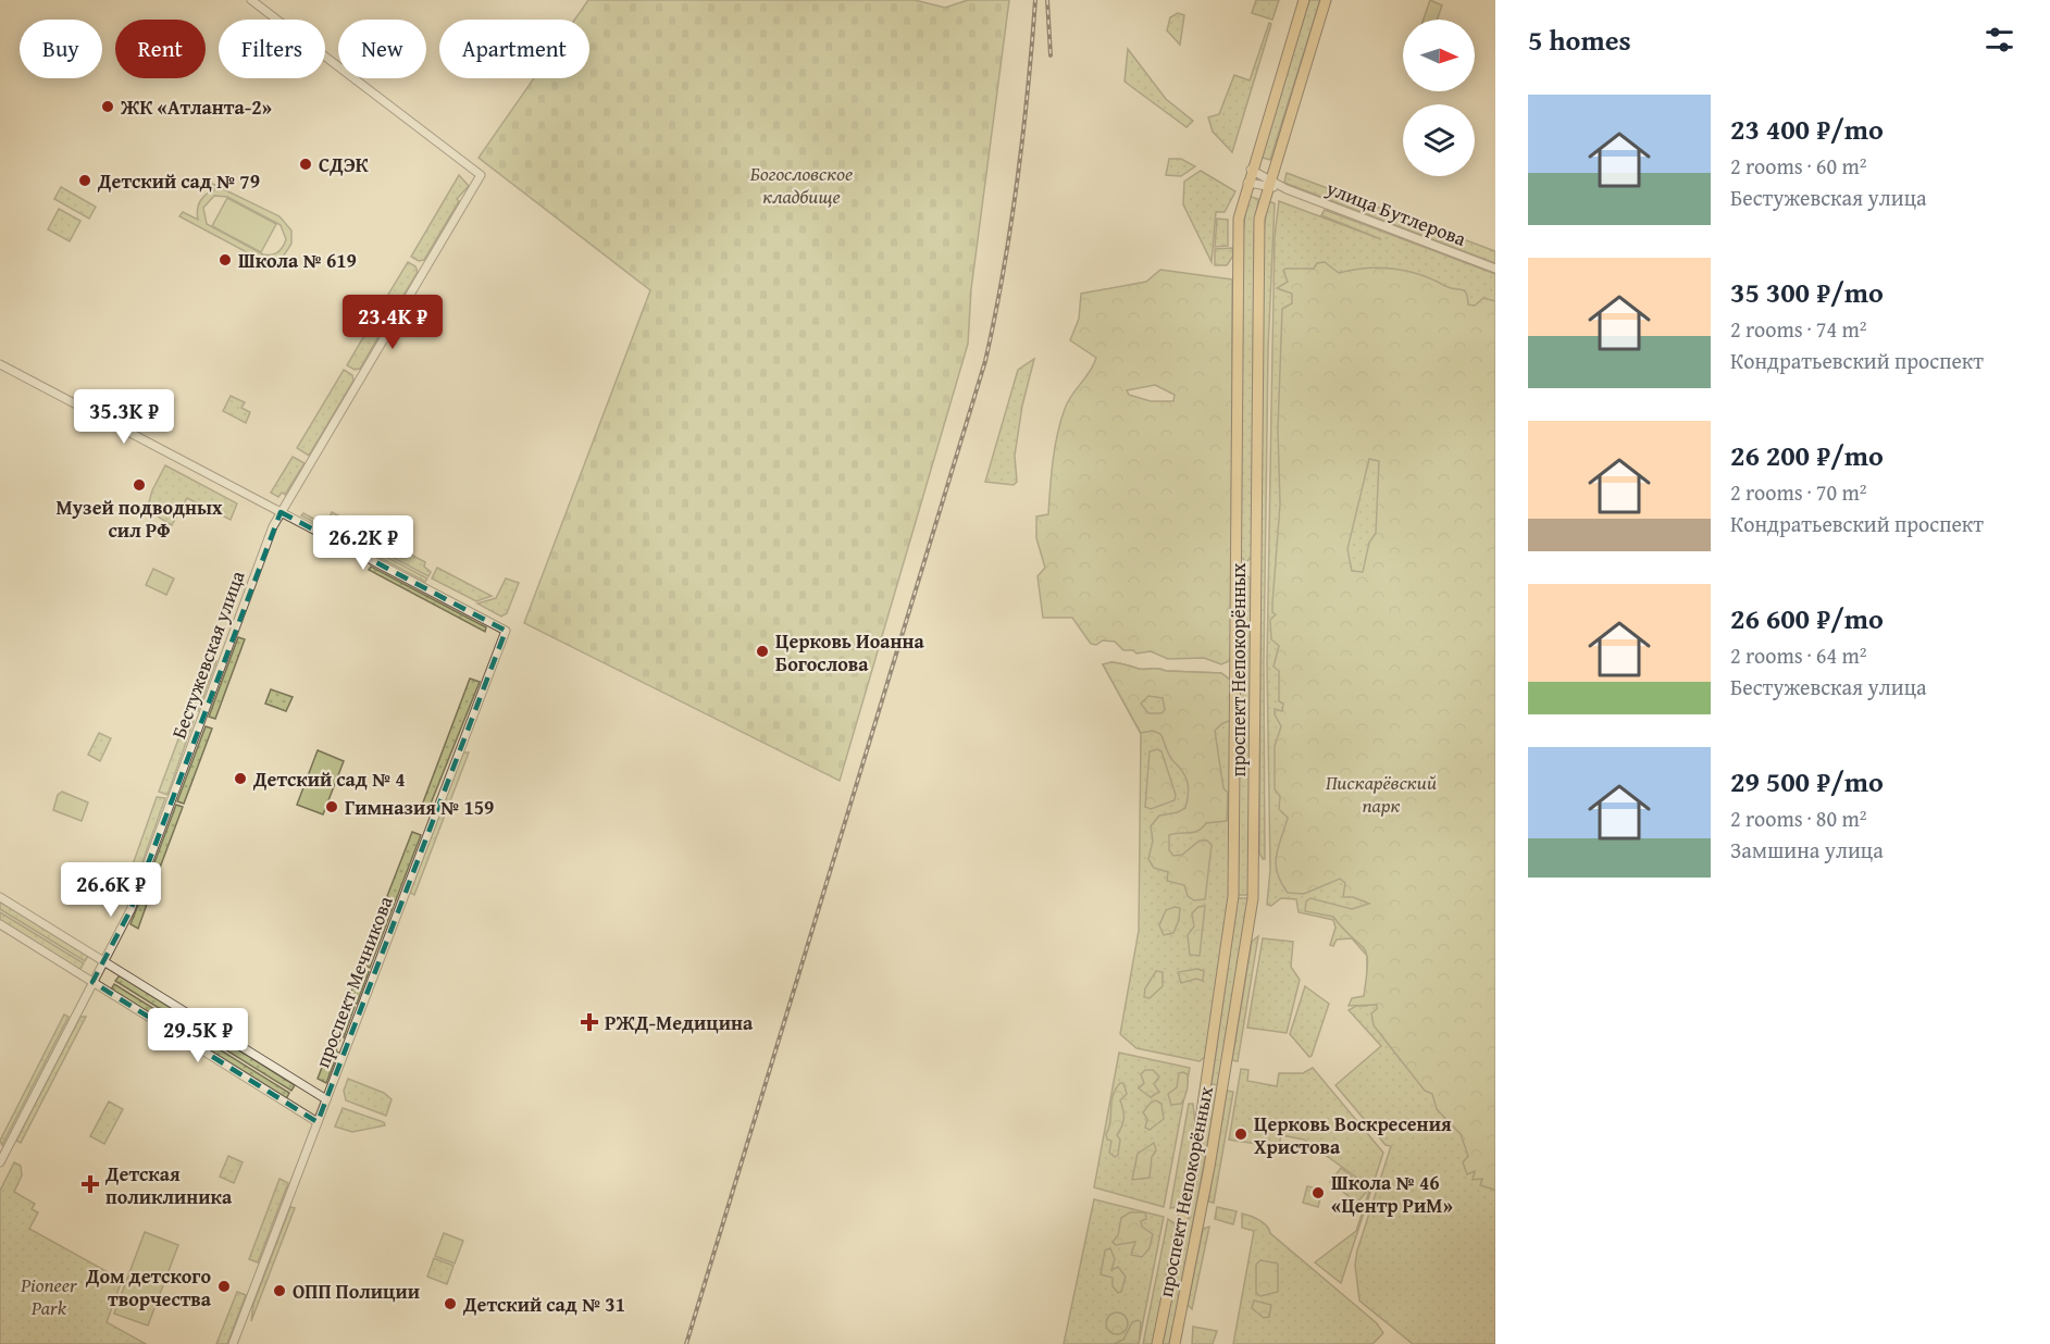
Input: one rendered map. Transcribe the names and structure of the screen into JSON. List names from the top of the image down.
{
  "streets": {
    "main road": ["проспект Непокорённых"],
    "street": ["улица Бутлерова", "Бестужевская улица", "проспект Мечникова"]
  },
  "crossings": [
    ["улица Бутлерова", "проспект Непокорённых"],
    ["Бестужевская улица", "проспект Мечникова"]
  ],
  "parks": ["Богословское кладбище", "Пискарёвский парк", "Pioneer Park"],
  "places": {
    "other": [
      "ЖК «Атланта-2»",
      "СДЭК",
      "Детский сад № 79",
      "Школа № 619",
      "Музей подводных сил РФ",
      "Церковь Иоанна Богослова",
      "Детский сад № 4",
      "Гимназия № 159",
      "Церковь Воскресения Христова",
      "Школа № 46 «Центр РиМ»",
      "Дом детского творчества",
      "ОПП Полиции",
      "Детский сад № 31"
    ],
    "health": ["РЖД-Медицина", "Детская поликлиника"]
  },
  "north": "right",
  "page": {
    "heading": "5 homes",
    "chip": [
      "Buy",
      "Rent",
      "Filters",
      "New",
      "Apartment"
    ],
    "list": [
      {
        "name": "23 400 ₽/mo",
        "note": "2 rooms · 60 m² · Бестужевская улица"
      },
      {
        "name": "35 300 ₽/mo",
        "note": "2 rooms · 74 m² · Кондратьевский проспект"
      },
      {
        "name": "26 200 ₽/mo",
        "note": "2 rooms · 70 m² · Кондратьевский проспект"
      },
      {
        "name": "26 600 ₽/mo",
        "note": "2 rooms · 64 m² · Бестужевская улица"
      },
      {
        "name": "29 500 ₽/mo",
        "note": "2 rooms · 80 m² · Замшина улица"
      }
    ],
    "price": [
      "23.4K ₽",
      "35.3K ₽",
      "26.2K ₽",
      "26.6K ₽",
      "29.5K ₽"
    ]
  }
}
